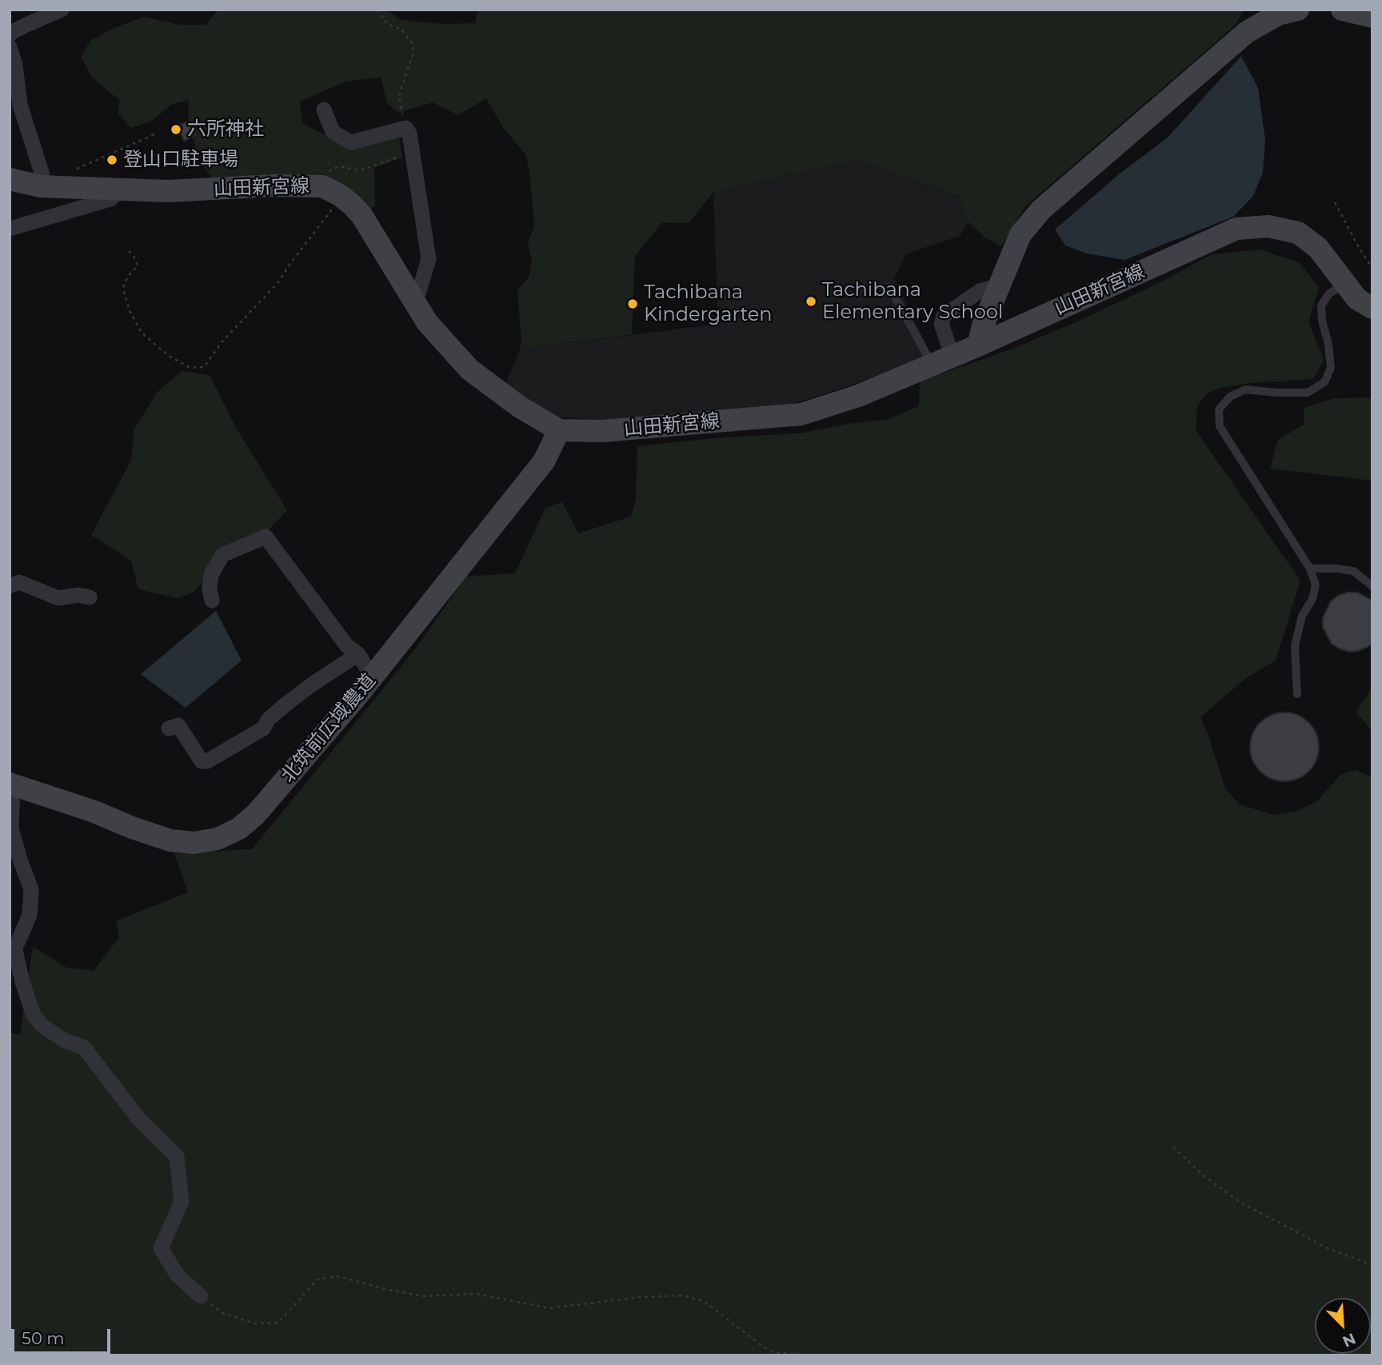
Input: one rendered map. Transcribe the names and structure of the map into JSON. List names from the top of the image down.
{
  "streets": {
    "main road": ["山田新宮線", "北筑前広域農道"]
  },
  "crossings": [
    ["山田新宮線", "北筑前広域農道"]
  ],
  "places": [
    "六所神社",
    "登山口駐車場",
    "Tachibana Elementary School",
    "Tachibana Kindergarten"
  ],
  "scale_bar": "50 m",
  "north": "bottom right"
}
